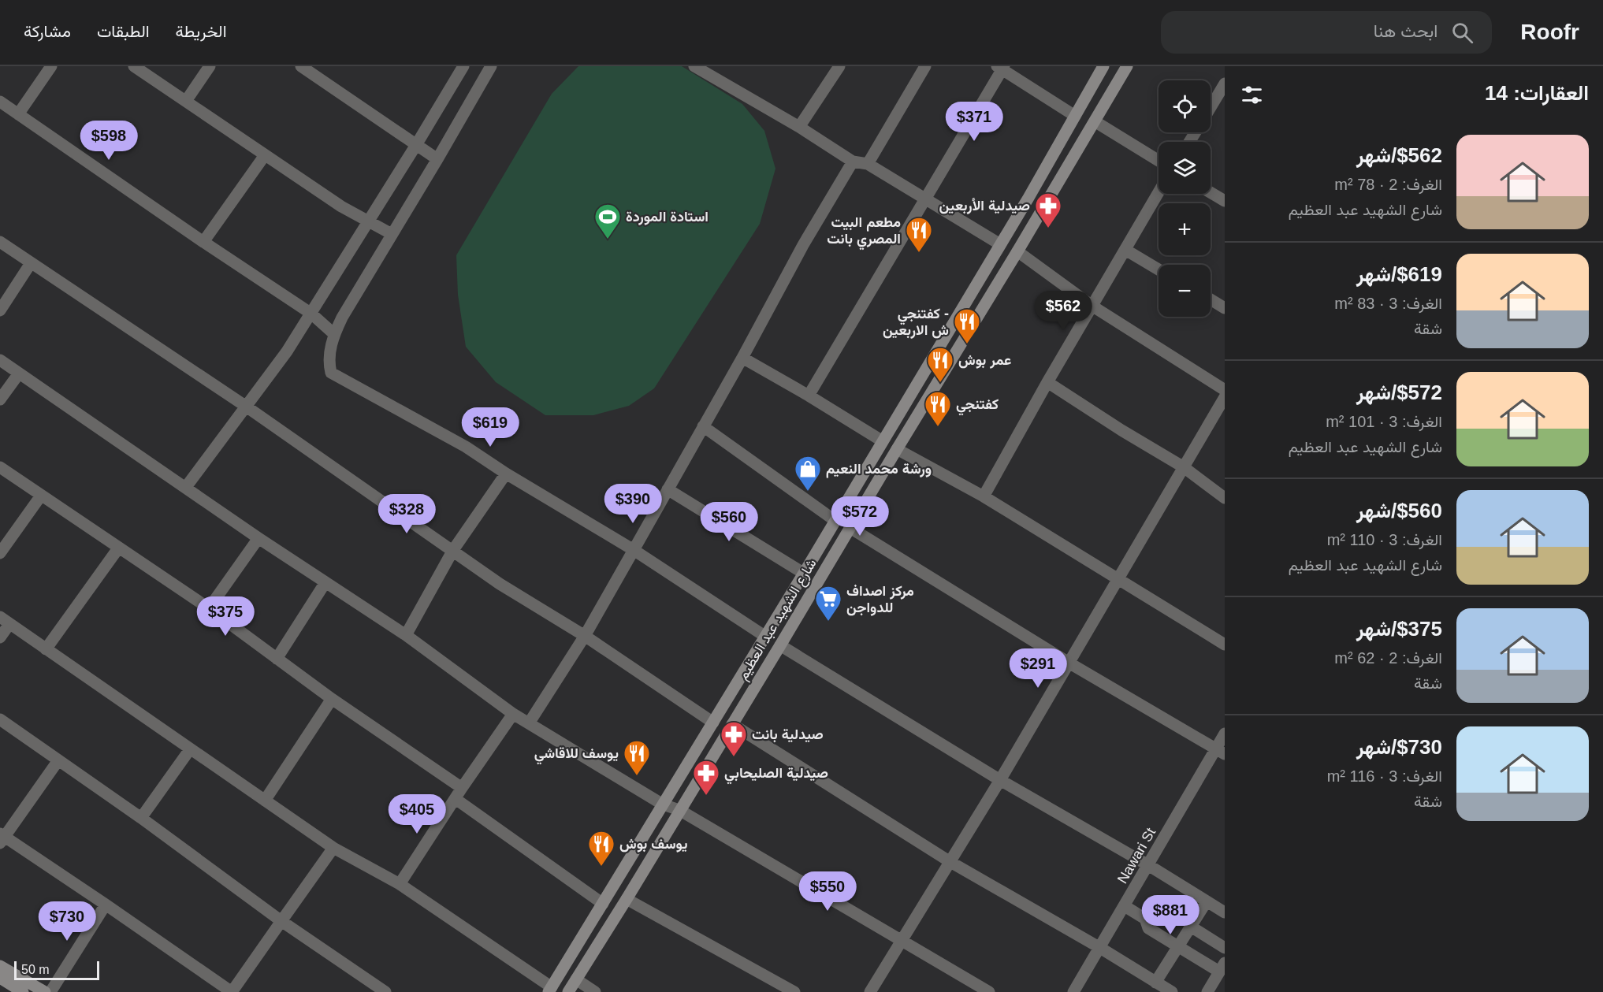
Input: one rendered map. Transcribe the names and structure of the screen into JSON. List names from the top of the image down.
{
  "streets": {
    "main road": ["شارع الشهيد عبد العظيم"],
    "street": ["Nawari St"]
  },
  "places": {
    "pharmacy": ["صيدلية الأربعين", "صيدلية بانت", "صيدلية الصليحابي"],
    "sports": ["استادة الموردة"],
    "restaurant": [
      "مطعم البيت المصري بانت",
      "كفتنجي - ش الاربعين",
      "عمر بوش",
      "كفتنجي",
      "يوسف للاقاشي",
      "يوسف بوش"
    ],
    "shop": ["ورشة محمد النعيم"],
    "supermarket": ["مركز اصداف للدواجن"]
  },
  "scale_bar": "50 m",
  "page": {
    "header": "Roofr",
    "search": "ابحث هنا",
    "nav": ["الخريطة", "الطبقات", "مشاركة"],
    "heading": "العقارات: 14",
    "map_buttons": ["+", "−"],
    "price": [
      "$371",
      "$598",
      "$562",
      "$619",
      "$390",
      "$328",
      "$572",
      "$560",
      "$375",
      "$291",
      "$405",
      "$550",
      "$881",
      "$730"
    ],
    "list": [
      {
        "name": "$562/شهر",
        "note": "الغرف: 2 · 78 m² · شارع الشهيد عبد العظيم"
      },
      {
        "name": "$619/شهر",
        "note": "الغرف: 3 · 83 m² · شقة"
      },
      {
        "name": "$572/شهر",
        "note": "الغرف: 3 · 101 m² · شارع الشهيد عبد العظيم"
      },
      {
        "name": "$560/شهر",
        "note": "الغرف: 3 · 110 m² · شارع الشهيد عبد العظيم"
      },
      {
        "name": "$375/شهر",
        "note": "الغرف: 2 · 62 m² · شقة"
      },
      {
        "name": "$730/شهر",
        "note": "الغرف: 3 · 116 m² · شقة"
      }
    ],
    "scale": "50 m"
  }
}
